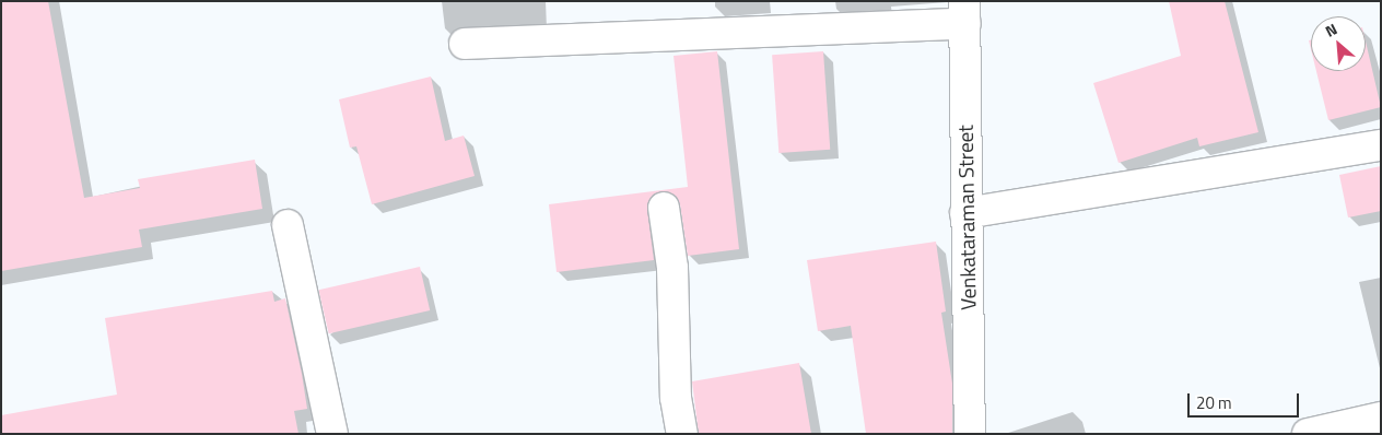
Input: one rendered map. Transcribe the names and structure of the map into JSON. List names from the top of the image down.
{
  "streets": {
    "street": ["Venkataraman Street"]
  },
  "scale_bar": "20 m",
  "north": "top left"
}
